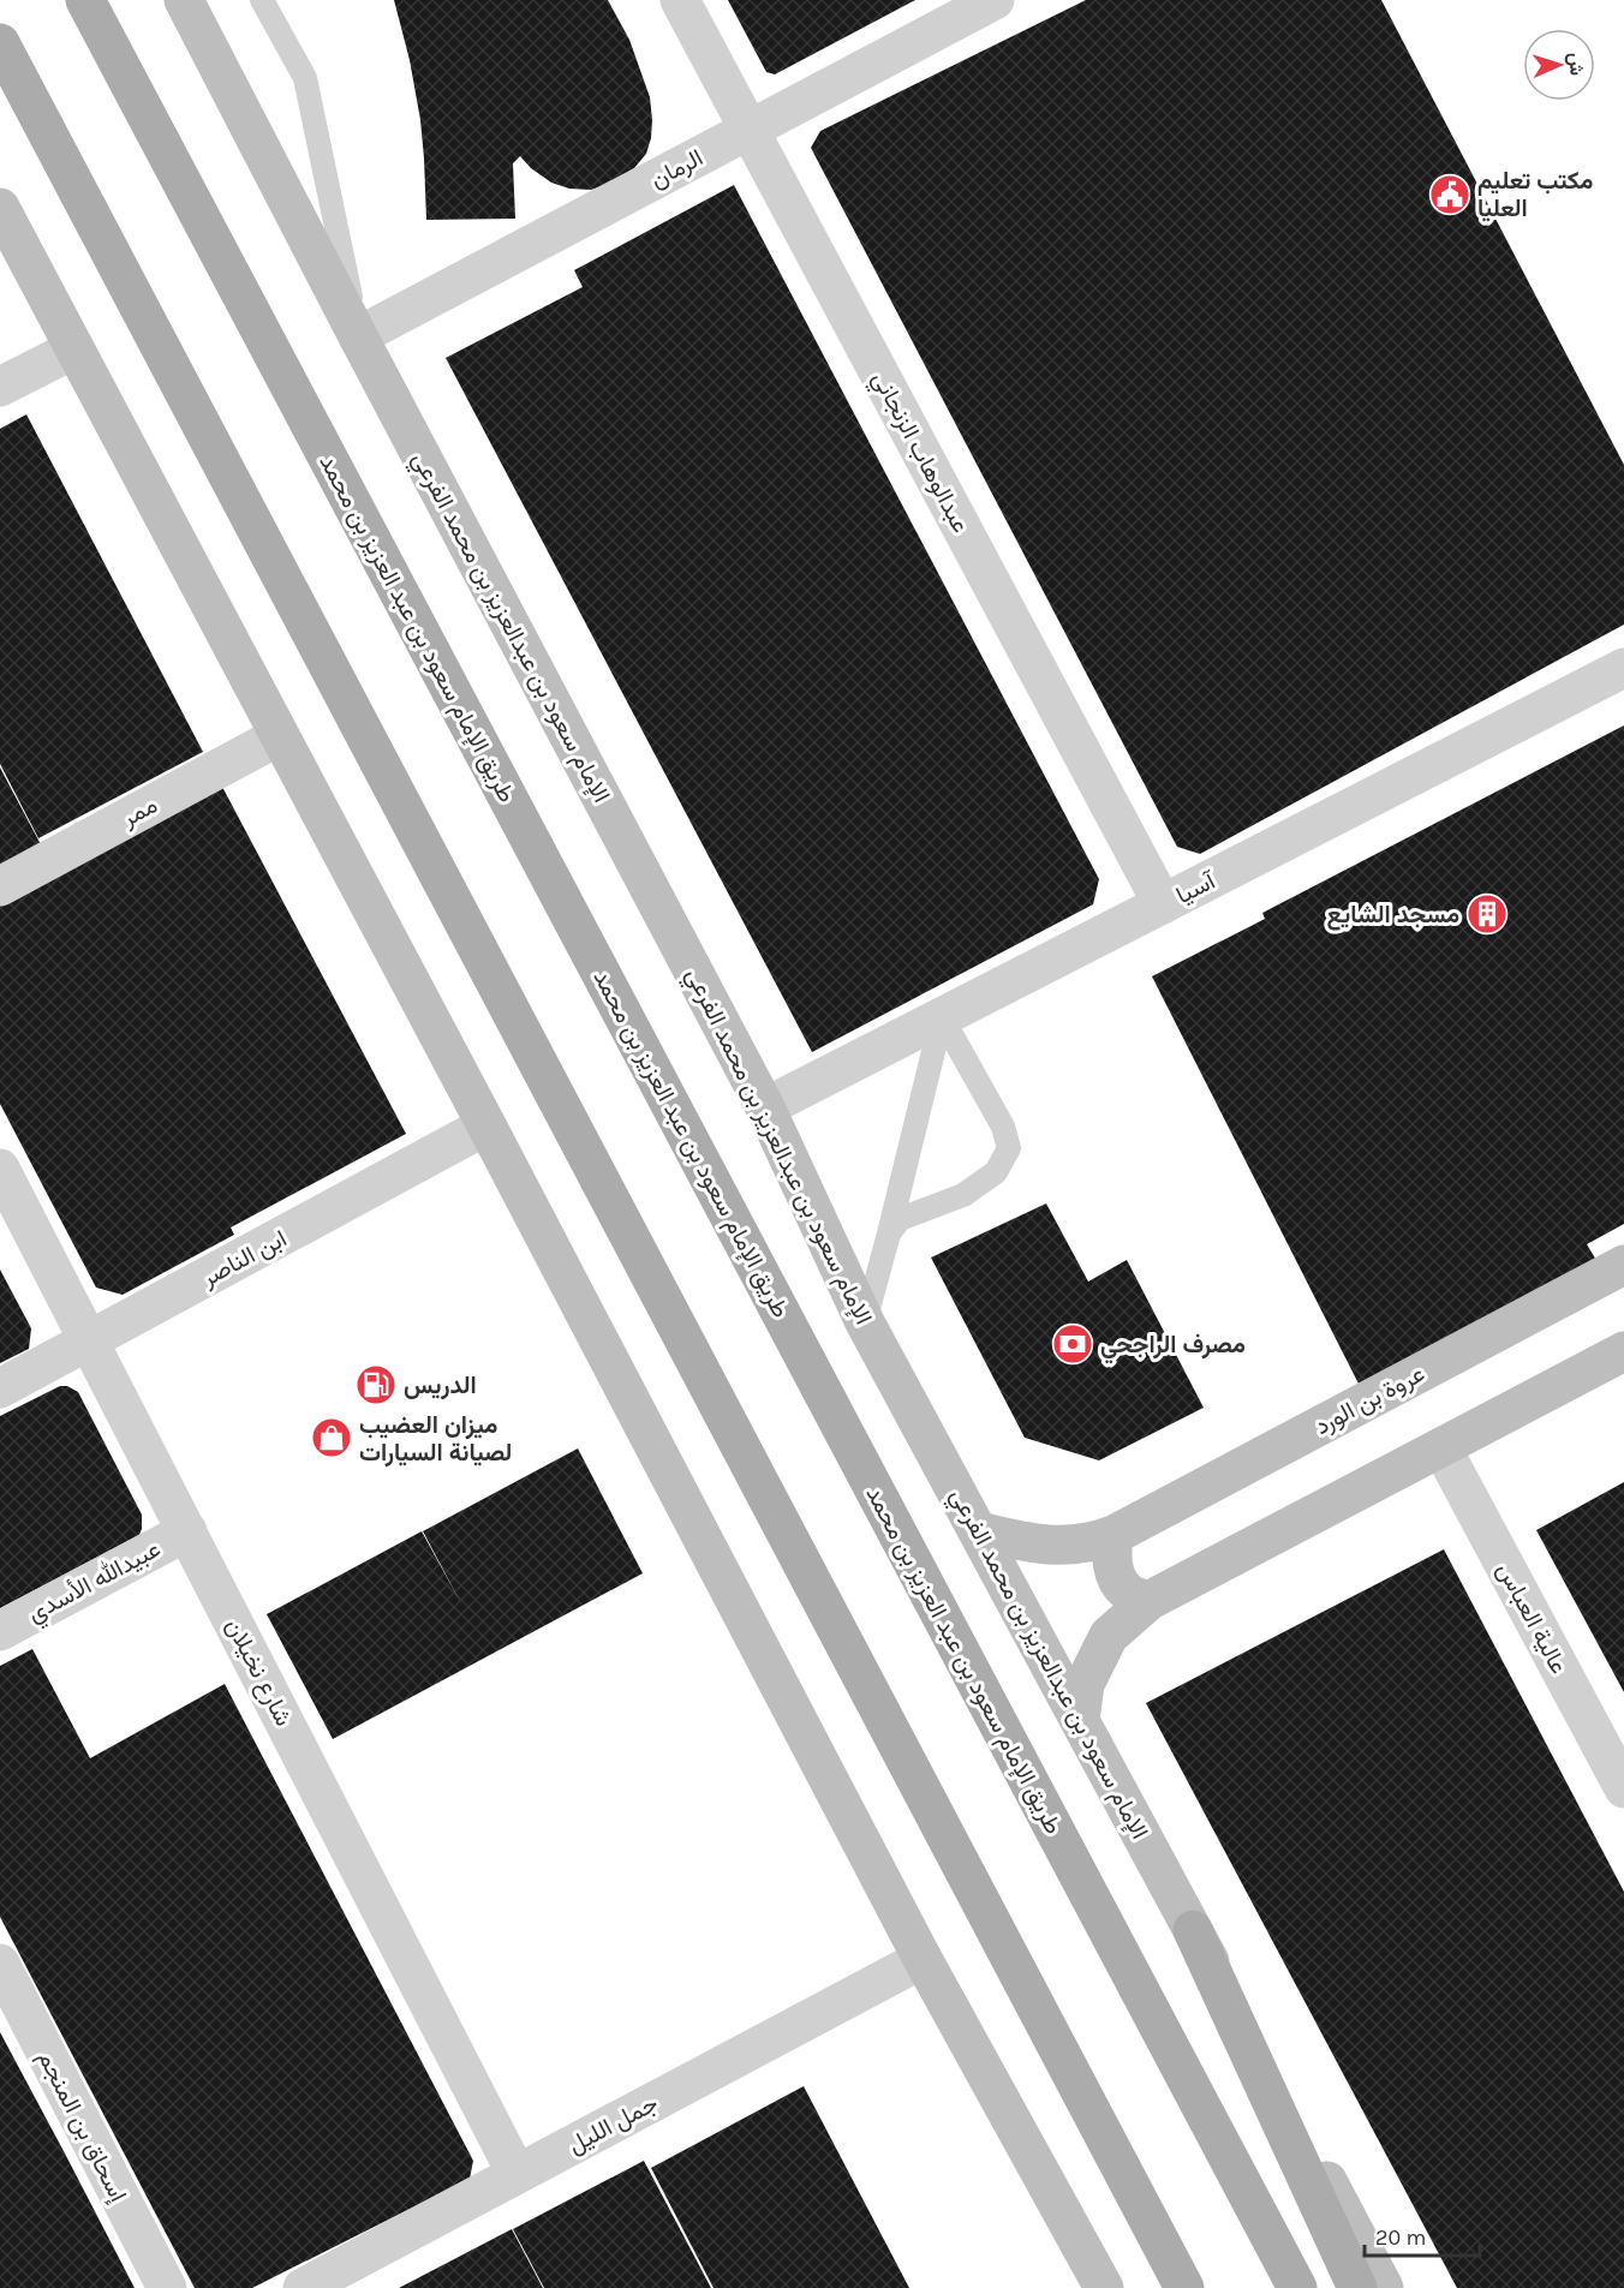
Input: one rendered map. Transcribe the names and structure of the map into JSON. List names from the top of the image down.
{
  "streets": {
    "main road": ["طريق الإمام سعود بن عبد العزيز بن محمد"],
    "street": [
      "الرمان",
      "عبدالوهاب الزنجاني",
      "الإمام سعود بن عبدالعزيز بن محمد الفرعي",
      "ممر",
      "آسيا",
      "ابن الناصر",
      "عروة بن الورد",
      "عبيدالله الأسدي",
      "عالية العباس",
      "شارع نخيلان",
      "جمل الليل",
      "إسحاق بن المنجم"
    ]
  },
  "crossings": [
    ["الرمان", "عبدالوهاب الزنجاني"],
    ["الرمان", "الإمام سعود بن عبدالعزيز بن محمد الفرعي"],
    ["عبدالوهاب الزنجاني", "آسيا"],
    ["الإمام سعود بن عبدالعزيز بن محمد الفرعي", "آسيا"],
    ["الإمام سعود بن عبدالعزيز بن محمد الفرعي", "عروة بن الورد"],
    ["ابن الناصر", "شارع نخيلان"],
    ["عبيدالله الأسدي", "شارع نخيلان"],
    ["شارع نخيلان", "جمل الليل"]
  ],
  "places": {
    "public building": ["مكتب تعليم العليا"],
    "building": ["مسجد الشايع"],
    "bank": ["مصرف الراجحي"],
    "fuel station": ["الدريس"],
    "shop": ["ميزان العضيب لصيانة السيارات"]
  },
  "scale_bar": "20 m",
  "north": "right"
}
